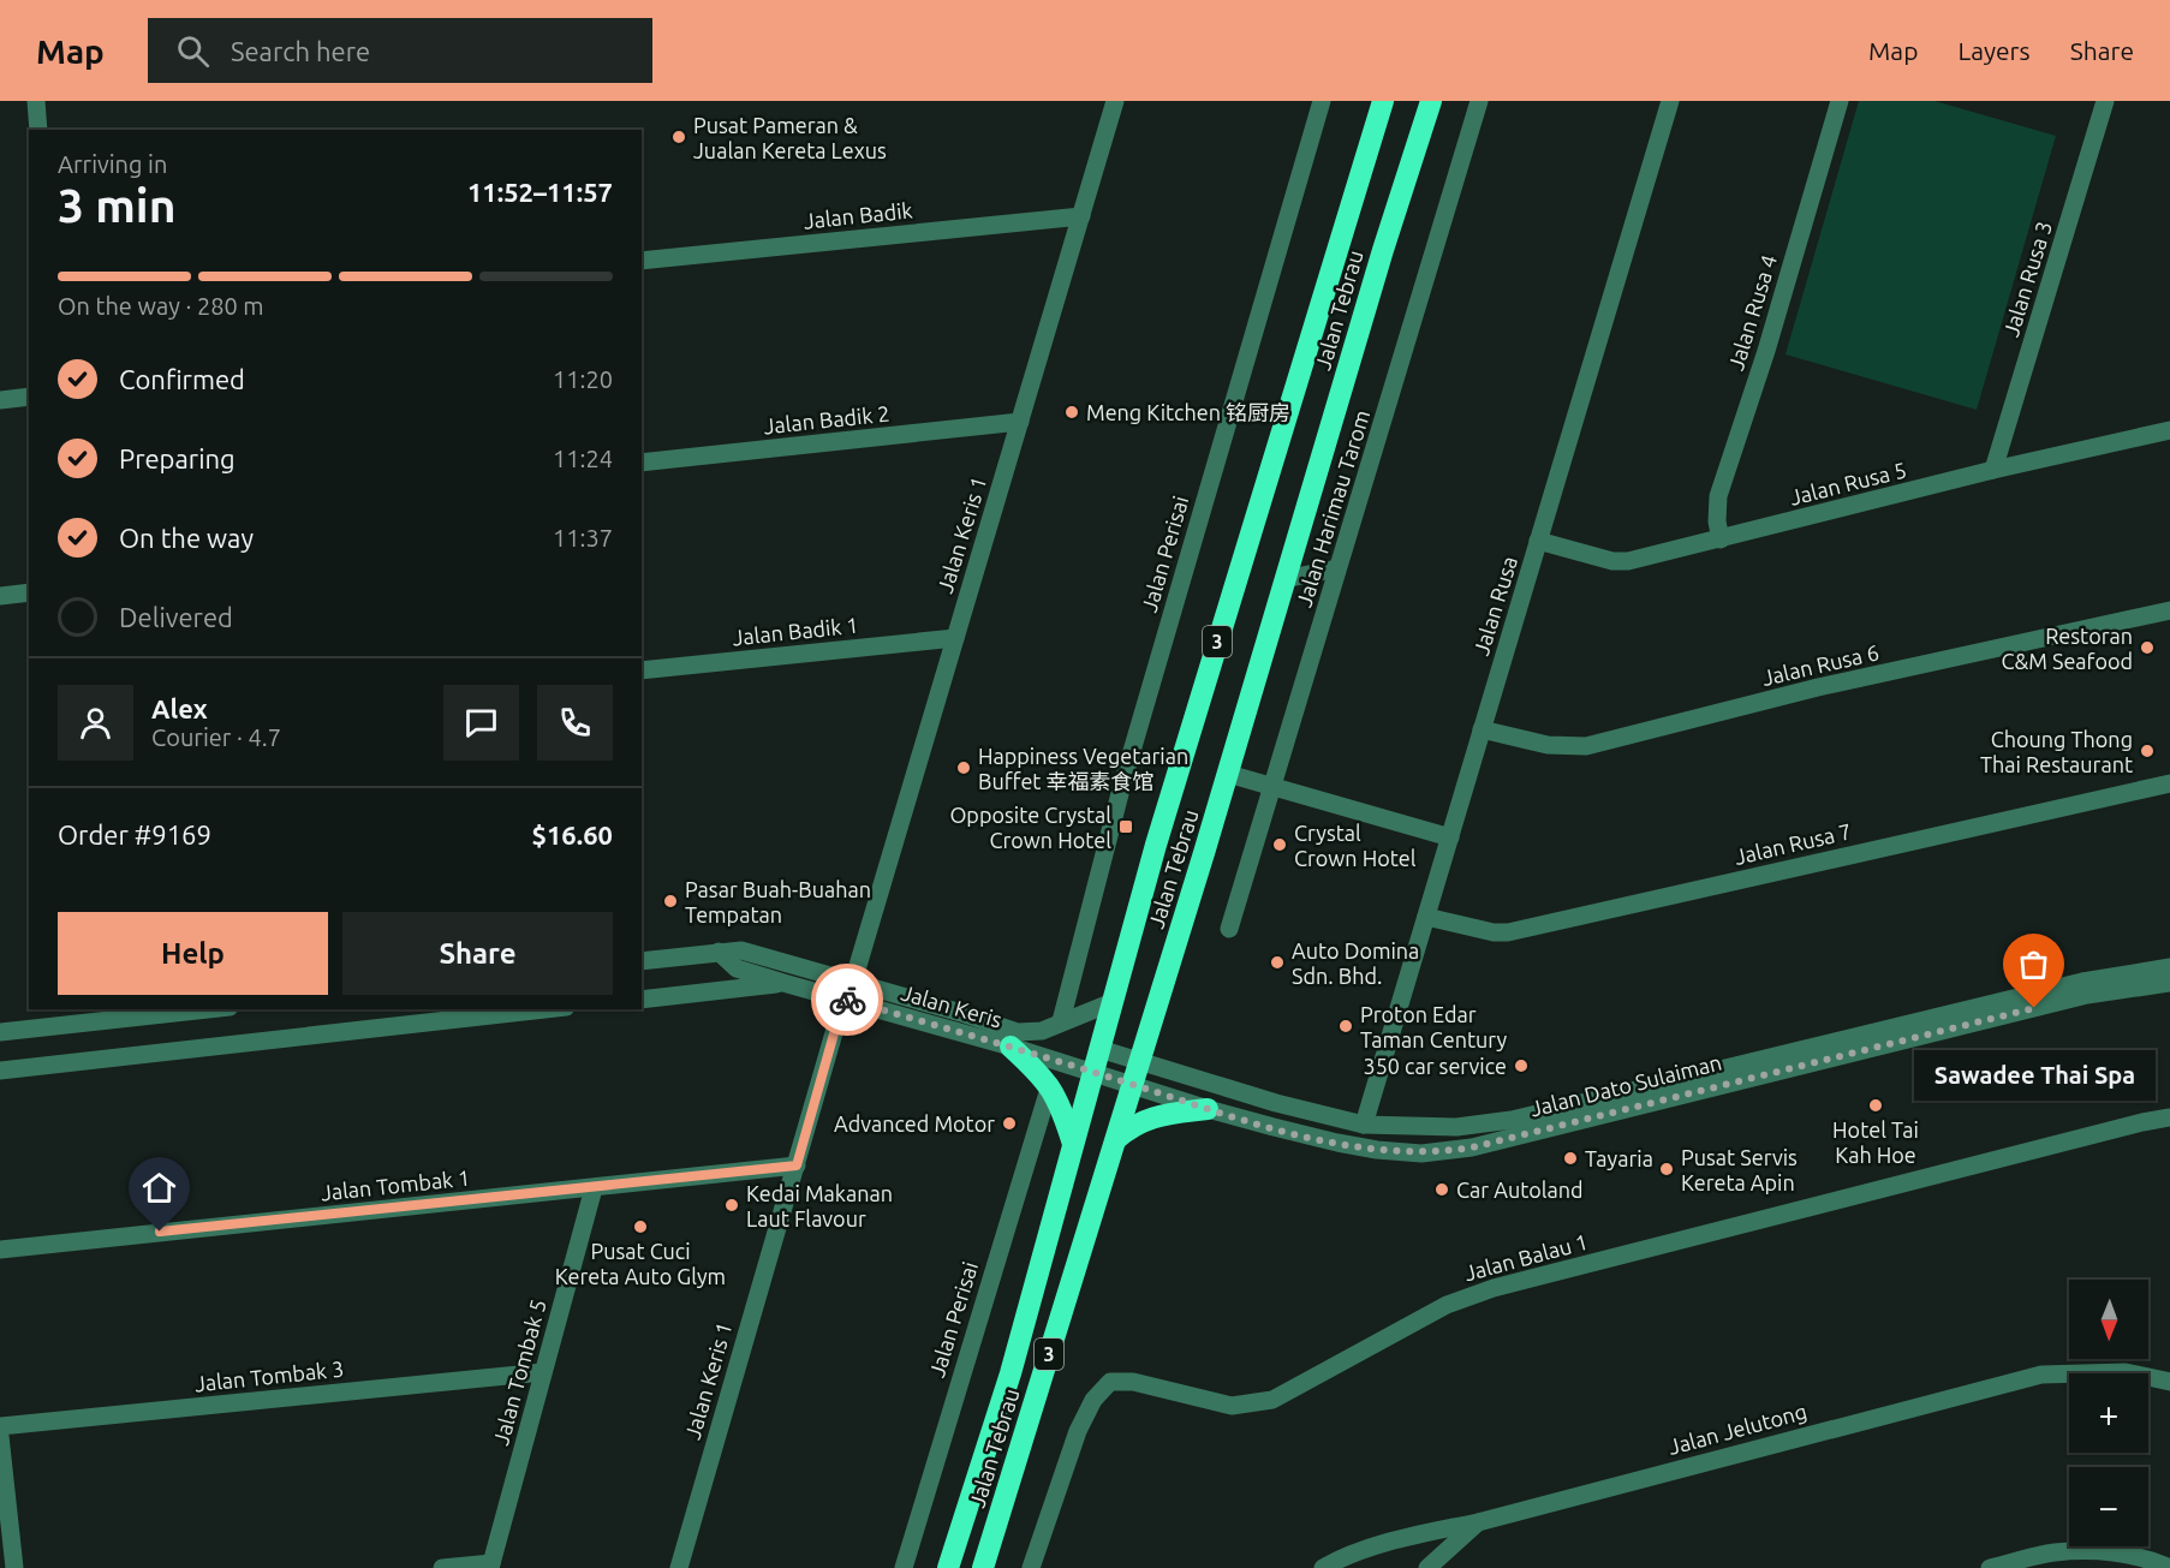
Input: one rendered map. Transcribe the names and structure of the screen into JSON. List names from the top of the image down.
{
  "streets": {
    "highway": ["Jalan Tebrau", "3"],
    "street": [
      "Jalan Badik",
      "Jalan Rusa 3",
      "Jalan Rusa 4",
      "Jalan Badik 2",
      "Jalan Rusa 5",
      "Jalan Harimau Tarom",
      "Jalan Keris 1",
      "Jalan Perisai",
      "Jalan Rusa",
      "Jalan Badik 1",
      "Jalan Rusa 6",
      "Jalan Rusa 7",
      "Jalan Keris",
      "Jalan Dato Sulaiman",
      "Jalan Tombak 1",
      "Jalan Balau 1",
      "Jalan Tombak 5",
      "Jalan Tombak 3",
      "Jalan Jelutong"
    ]
  },
  "crossings": [
    ["Jalan Badik", "Jalan Keris 1"],
    ["Jalan Rusa 3", "Jalan Rusa 5"],
    ["Jalan Tebrau", "Jalan Keris"],
    ["Jalan Tebrau", "Jalan Dato Sulaiman"],
    ["Jalan Rusa 4", "Jalan Rusa 5"],
    ["Jalan Badik 2", "Jalan Keris 1"],
    ["Jalan Rusa 5", "Jalan Rusa"],
    ["Jalan Keris 1", "Jalan Badik 1"],
    ["Jalan Keris 1", "Jalan Keris"],
    ["Jalan Keris 1", "Jalan Tombak 1"],
    ["Jalan Perisai", "Jalan Keris"],
    ["Jalan Rusa", "Jalan Rusa 6"],
    ["Jalan Rusa", "Jalan Rusa 7"],
    ["Jalan Rusa", "Jalan Dato Sulaiman"],
    ["Jalan Keris", "Jalan Dato Sulaiman"],
    ["Jalan Tombak 1", "Jalan Tombak 5"],
    ["Jalan Tombak 5", "Jalan Tombak 3"]
  ],
  "places": {
    "other": [
      "Pusat Pameran & Jualan Kereta Lexus",
      "Meng Kitchen 铭厨房",
      "Restoran C&M Seafood",
      "Choung Thong Thai Restaurant",
      "Happiness Vegetarian Buffet 幸福素食馆",
      "Crystal Crown Hotel",
      "Pasar Buah-Buahan Tempatan",
      "Auto Domina Sdn. Bhd.",
      "Sawadee Thai Spa",
      "Proton Edar Taman Century",
      "350 car service",
      "Hotel Tai Kah Hoe",
      "Advanced Motor",
      "Tayaria",
      "Pusat Servis Kereta Apin",
      "Car Autoland",
      "Kedai Makanan Laut Flavour",
      "Pusat Cuci Kereta Auto Glym"
    ],
    "transit": ["Opposite Crystal Crown Hotel"]
  },
  "north": "bottom",
  "page": {
    "header": "Map",
    "search": "Search here",
    "nav": ["Map", "Layers", "Share"],
    "heading": ["3 min", "Arriving in", "11:52–11:57"],
    "panel": [
      "Alex",
      "Courier · 4.7",
      "Order #9169",
      "$16.60"
    ],
    "bar": "On the way · 280 m",
    "list": [
      ["Confirmed", "11:20"],
      ["Preparing", "11:24"],
      ["On the way", "11:37"],
      "Delivered"
    ],
    "buttons": ["Help", "Share"],
    "bubble": "Sawadee Thai Spa",
    "map_buttons": ["+", "−"]
  }
}
